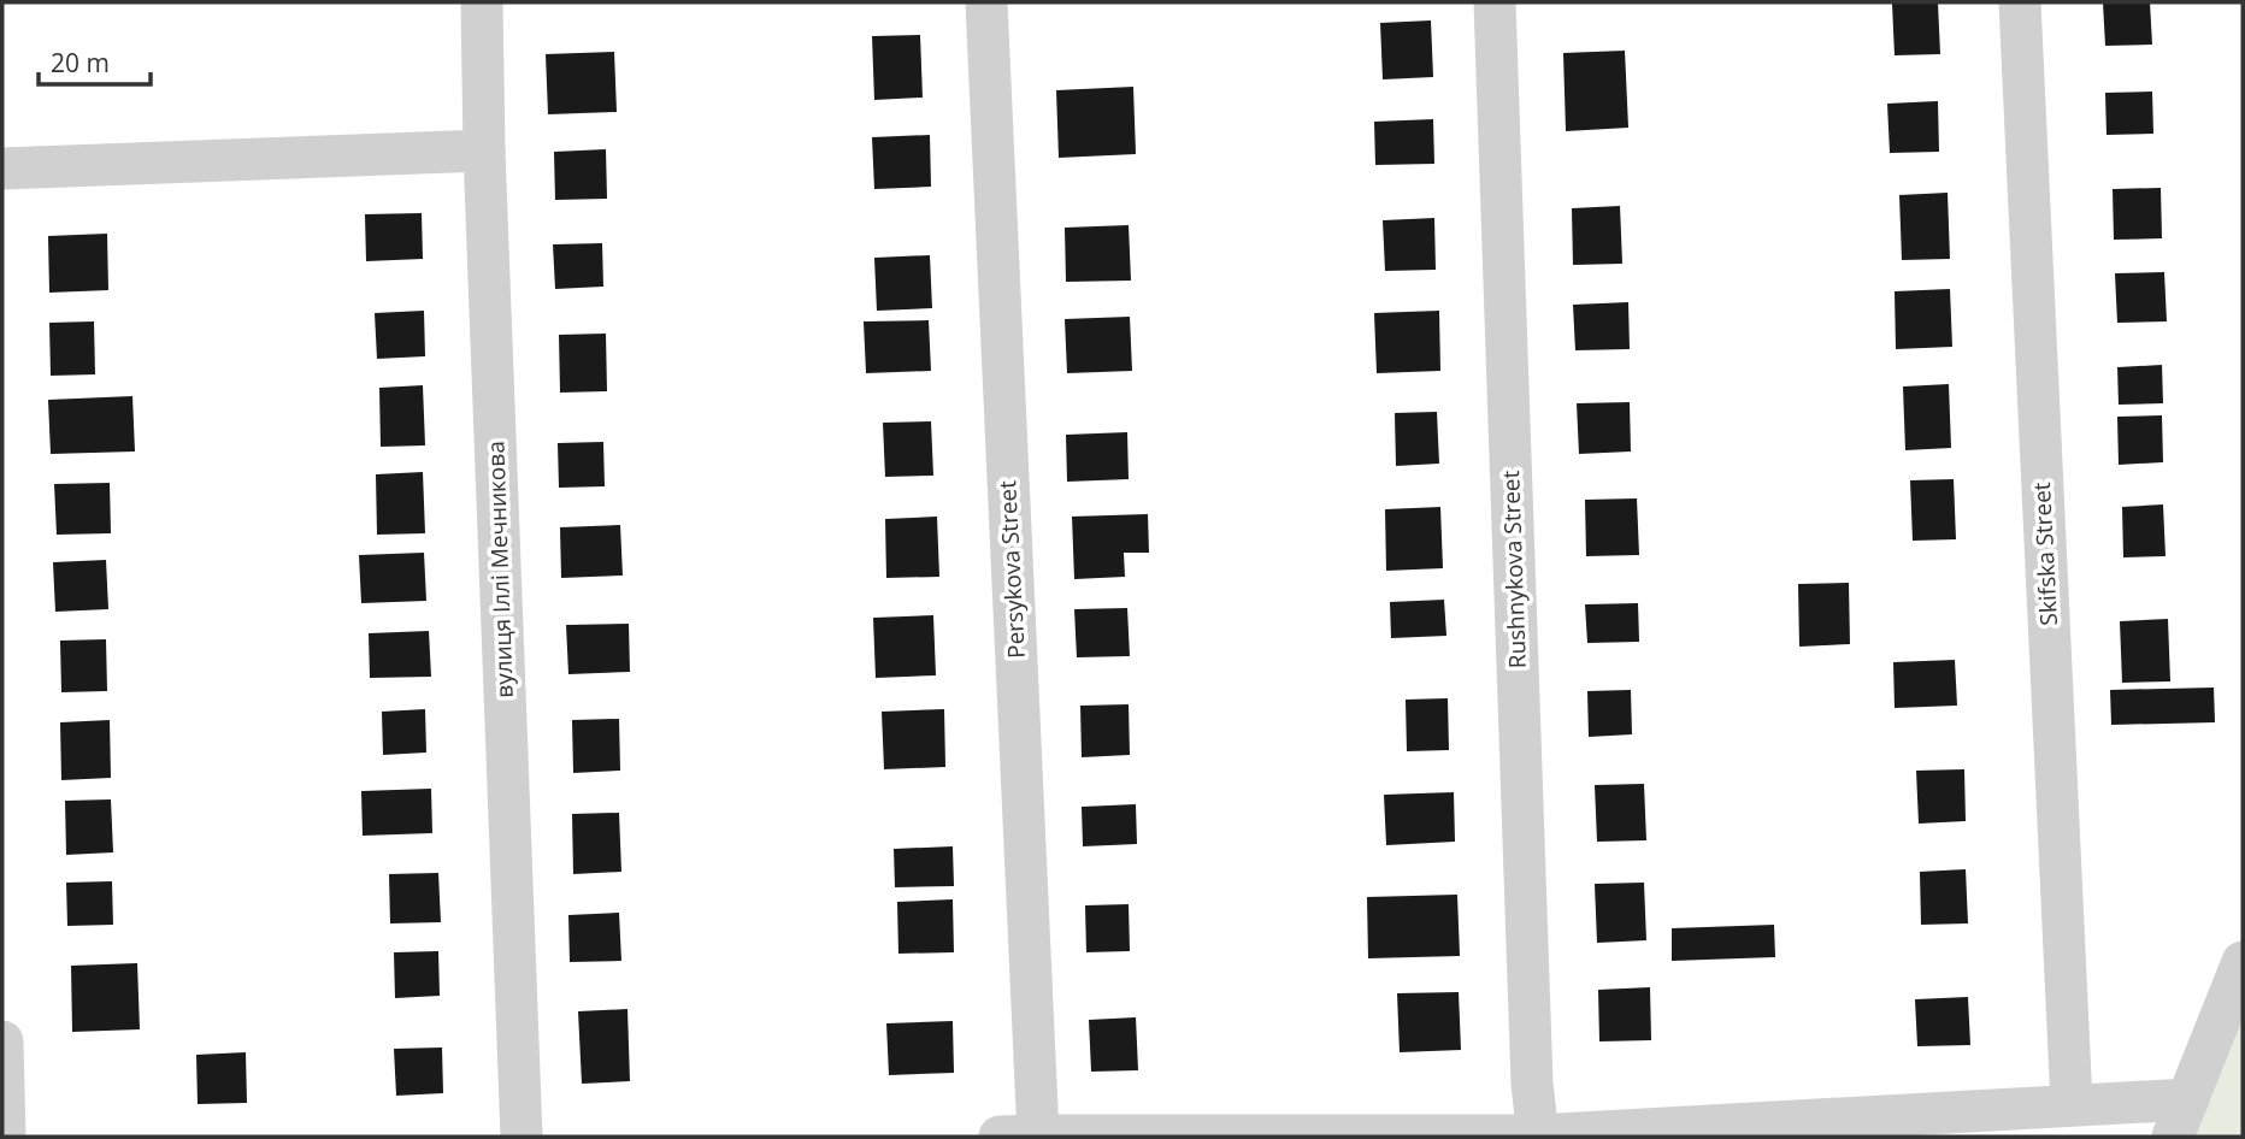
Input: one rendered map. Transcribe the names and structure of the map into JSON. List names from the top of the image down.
{
  "streets": {
    "street": [
      "Skifska Street",
      "вулиця Іллі Мечникова",
      "Persykova Street",
      "Rushnykova Street"
    ]
  },
  "scale_bar": "20 m"
}
